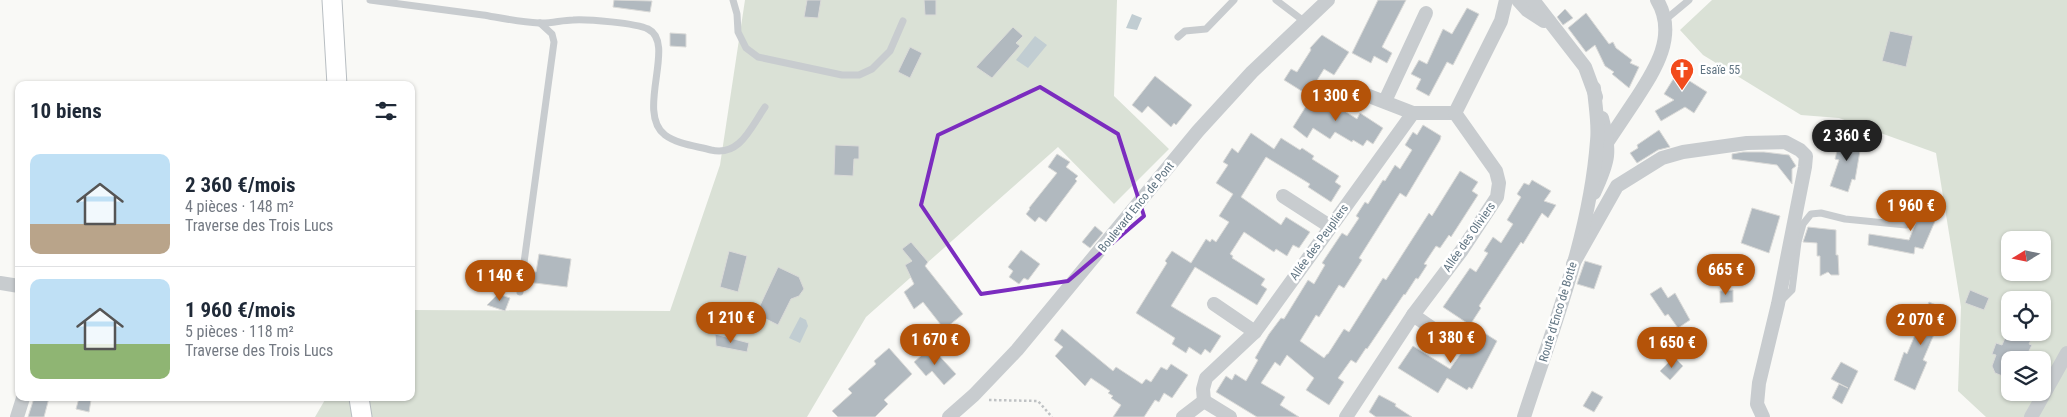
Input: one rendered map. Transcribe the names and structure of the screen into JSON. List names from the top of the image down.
{
  "streets": {
    "street": [
      "Boulevard Enco de Pont",
      "Allée des Oliviers",
      "Allée des Peupliers",
      "Route d'Enco de Botte"
    ]
  },
  "places": {
    "church": ["Esaïe 55"]
  },
  "north": "left",
  "page": {
    "price": [
      "1 300 €",
      "2 360 €",
      "1 960 €",
      "665 €",
      "1 140 €",
      "1 210 €",
      "2 070 €",
      "1 380 €",
      "1 670 €",
      "1 650 €"
    ],
    "heading": "10 biens",
    "list": [
      {
        "name": "2 360 €/mois",
        "note": "4 pièces · 148 m² · Traverse des Trois Lucs"
      },
      {
        "name": "1 960 €/mois",
        "note": "5 pièces · 118 m² · Traverse des Trois Lucs"
      }
    ]
  }
}
